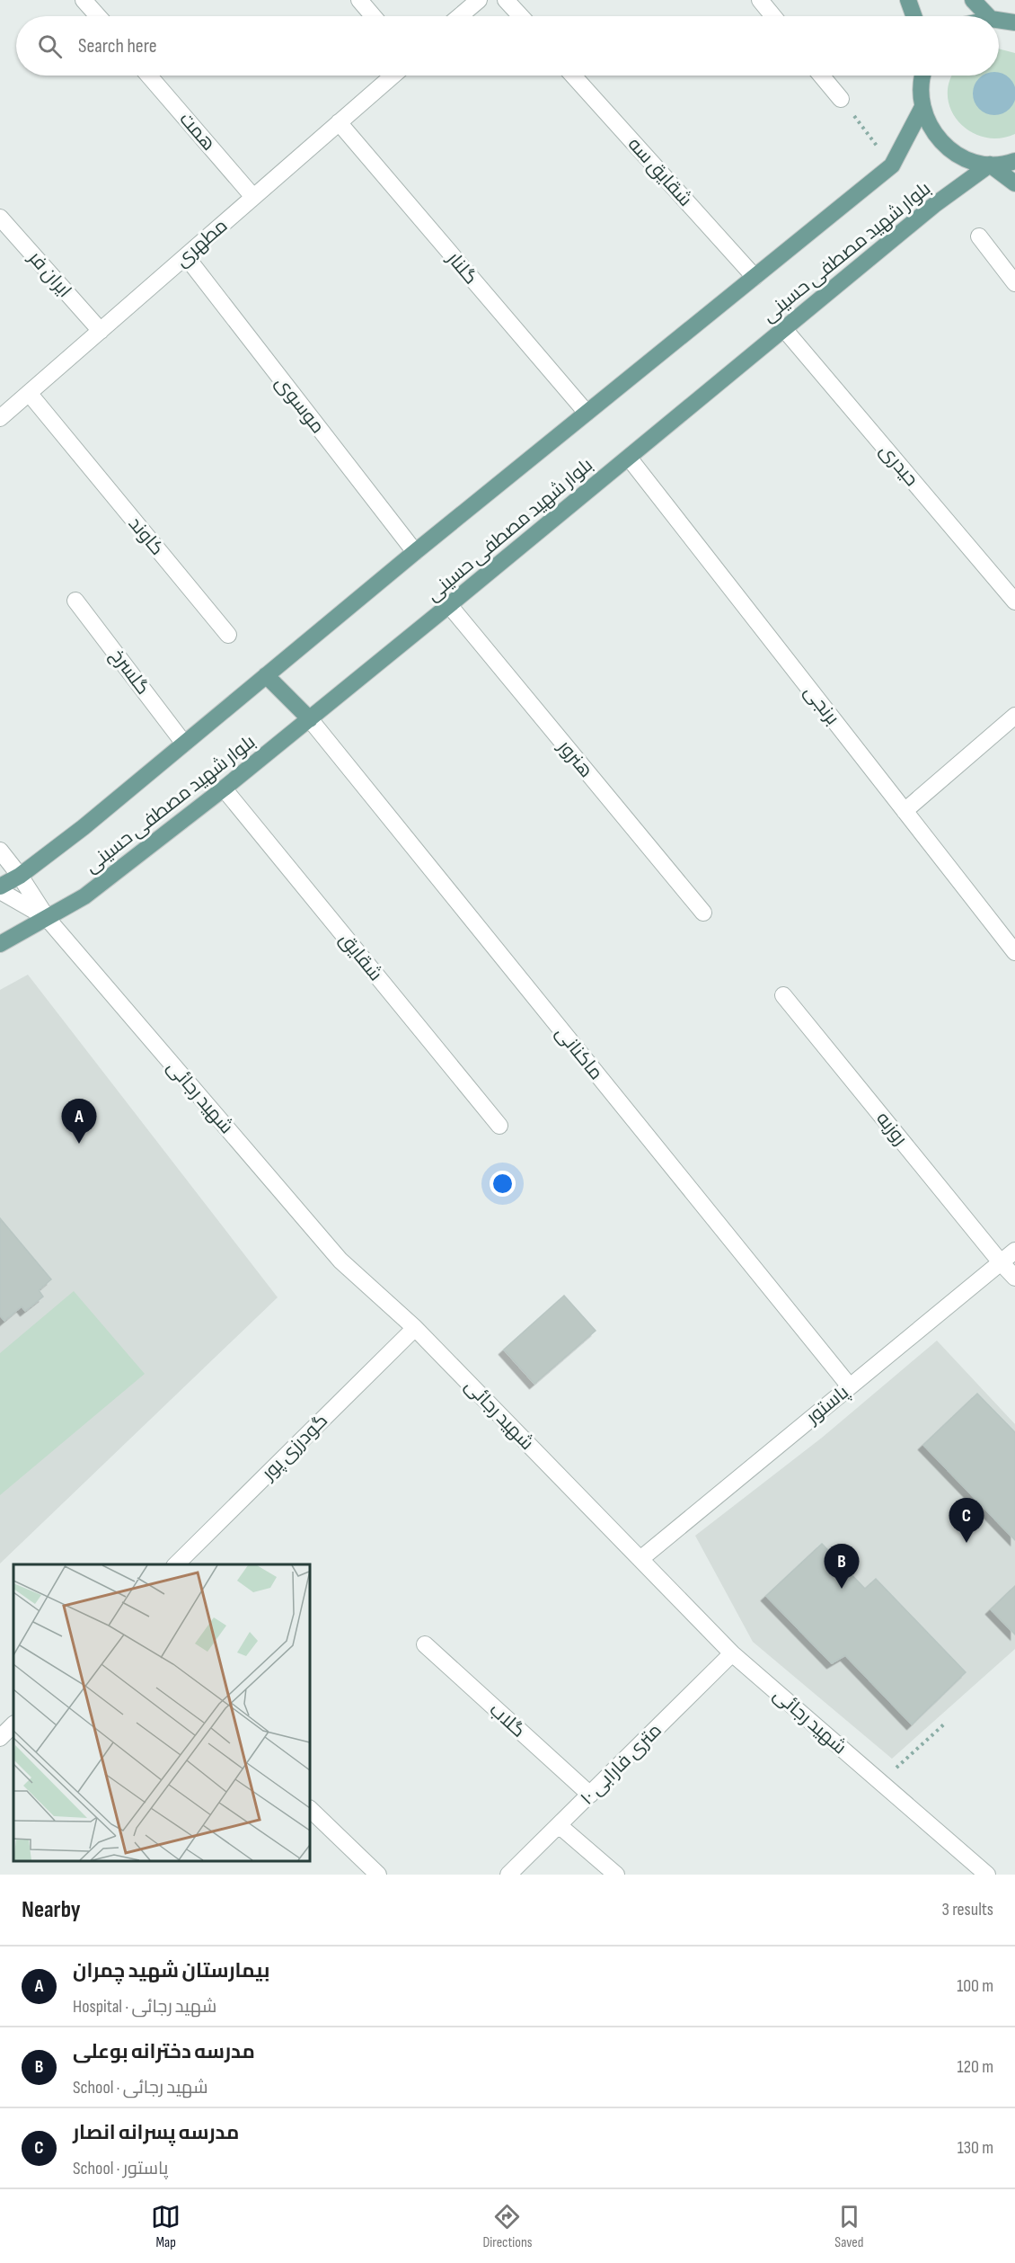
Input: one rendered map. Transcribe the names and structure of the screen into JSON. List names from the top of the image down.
{
  "streets": {
    "main road": ["بلوار شهید مصطفی حسینی"],
    "street": [
      "همت",
      "شقایق سه",
      "مطهری",
      "گلنار",
      "ایران فر",
      "موسوی",
      "حیدری",
      "کاوند",
      "گلسرخ",
      "برنجی",
      "هنرور",
      "شقایق",
      "ماکنانی",
      "شهید رجائی",
      "روزبه",
      "پاستور",
      "گودرزی پور",
      "گلاب",
      "۱۰ متری فارابی"
    ]
  },
  "crossings": [
    ["همت", "مطهری"],
    ["شقایق سه", "بلوار شهید مصطفی حسینی"],
    ["مطهری", "گلنار"],
    ["مطهری", "ایران فر"],
    ["مطهری", "موسوی"],
    ["مطهری", "کاوند"],
    ["بلوار شهید مصطفی حسینی", "گلنار"],
    ["بلوار شهید مصطفی حسینی", "موسوی"],
    ["بلوار شهید مصطفی حسینی", "حیدری"],
    ["بلوار شهید مصطفی حسینی", "گلسرخ"],
    ["بلوار شهید مصطفی حسینی", "برنجی"],
    ["بلوار شهید مصطفی حسینی", "هنرور"],
    ["بلوار شهید مصطفی حسینی", "شقایق"],
    ["بلوار شهید مصطفی حسینی", "ماکنانی"],
    ["بلوار شهید مصطفی حسینی", "شهید رجائی"],
    ["ماکنانی", "پاستور"],
    ["شهید رجائی", "پاستور"],
    ["شهید رجائی", "گودرزی پور"],
    ["شهید رجائی", "۱۰ متری فارابی"],
    ["روزبه", "پاستور"],
    ["گلاب", "۱۰ متری فارابی"]
  ],
  "page": {
    "search": "Search here",
    "pins": ["A", "C", "B"],
    "heading": ["Nearby", "3 results"],
    "list": [
      {
        "mark": "A",
        "name": "بیمارستان شهید چمران",
        "note": "Hospital · شهید رجائی",
        "value": "100 m"
      },
      {
        "mark": "B",
        "name": "مدرسه دخترانه بوعلی",
        "note": "School · شهید رجائی",
        "value": "120 m"
      },
      {
        "mark": "C",
        "name": "مدرسه پسرانه انصار",
        "note": "School · پاستور",
        "value": "130 m"
      }
    ],
    "nav": ["Map", "Directions", "Saved"]
  }
}
